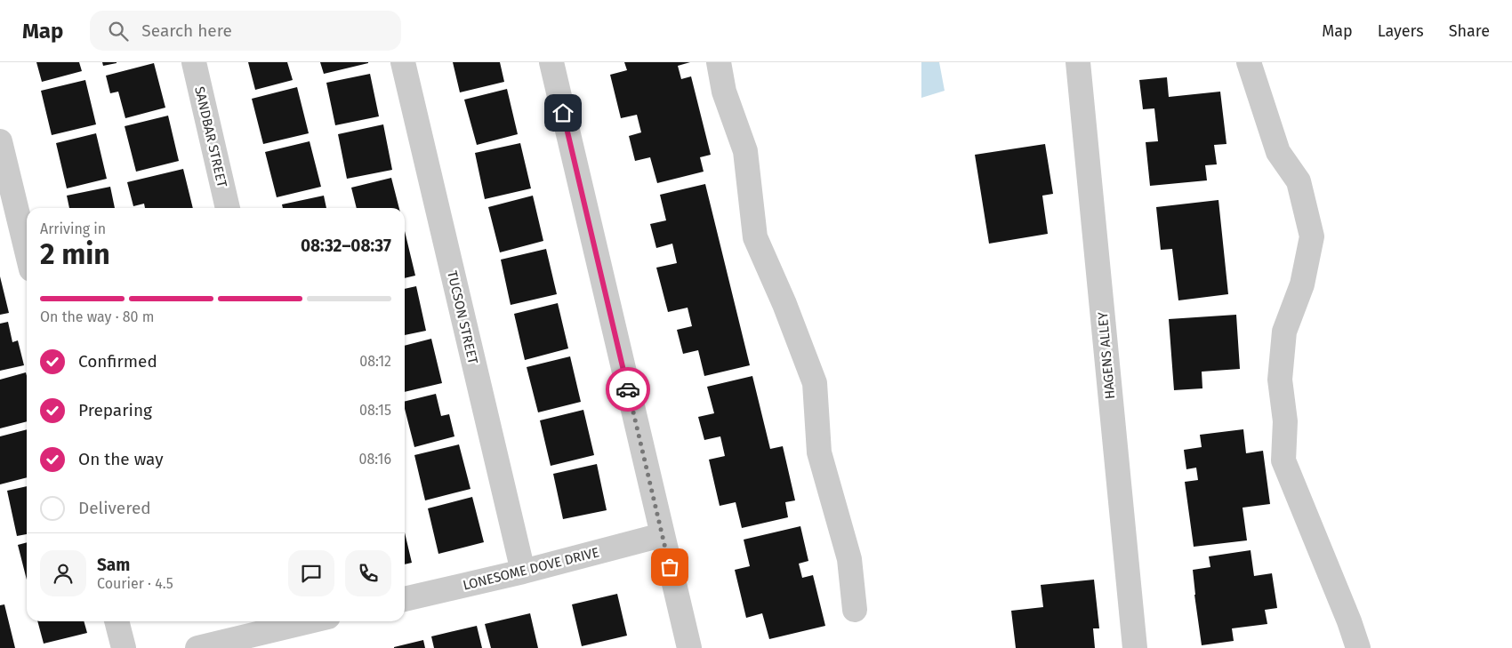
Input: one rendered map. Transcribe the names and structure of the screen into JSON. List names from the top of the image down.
{
  "streets": {
    "street": [
      "SANDBAR STREET",
      "TUCSON STREET",
      "HAGENS ALLEY",
      "LONESOME DOVE DRIVE"
    ]
  },
  "crossings": [
    ["TUCSON STREET", "LONESOME DOVE DRIVE"]
  ],
  "page": {
    "header": "Map",
    "search": "Search here",
    "nav": ["Map", "Layers", "Share"],
    "heading": ["2 min", "Arriving in", "08:32–08:37"],
    "panel": ["Sam", "Courier · 4.5"],
    "bar": "On the way · 80 m",
    "list": [
      ["Confirmed", "08:12"],
      ["Preparing", "08:15"],
      ["On the way", "08:16"],
      "Delivered"
    ]
  }
}
